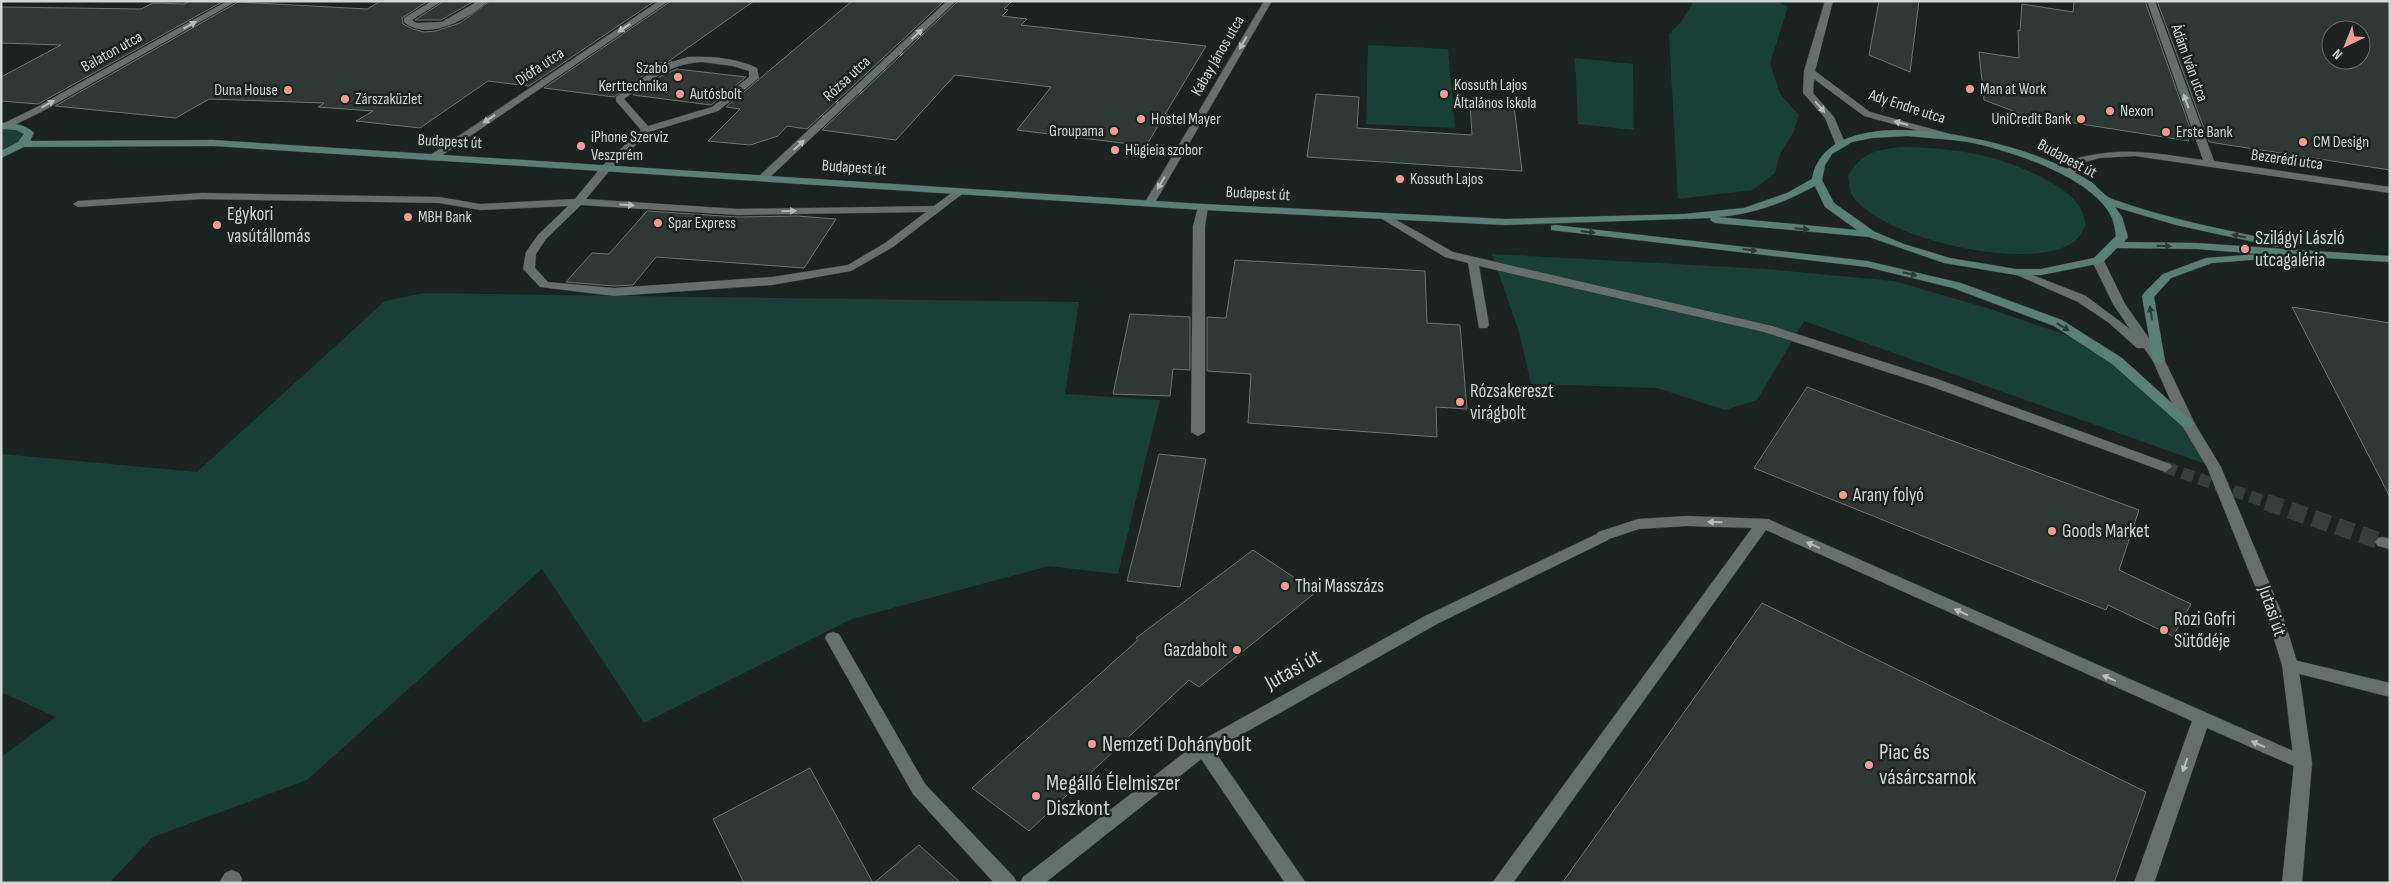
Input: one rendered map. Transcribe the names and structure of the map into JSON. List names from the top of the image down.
{
  "streets": {
    "main road": ["Budapest út"],
    "street": [
      "Balaton utca",
      "Kabay János utca",
      "Ádám Iván utca",
      "Diófa utca",
      "Rózsa utca",
      "Ady Endre utca",
      "Bezerédi utca",
      "Jutasi út"
    ]
  },
  "crossings": [
    ["Kabay János utca", "Budapest út"],
    ["Ádám Iván utca", "Bezerédi utca"],
    ["Diófa utca", "Budapest út"],
    ["Rózsa utca", "Budapest út"],
    ["Ady Endre utca", "Budapest út"],
    ["Budapest út", "Bezerédi utca"],
    ["Budapest út", "Jutasi út"]
  ],
  "one_way": [
    "Balaton utca",
    "Kabay János utca",
    "Ádám Iván utca",
    "Rózsa utca",
    "Ady Endre utca",
    "Jutasi út"
  ],
  "places": [
    "Szabó Kerttechnika",
    "Man at Work",
    "Duna House",
    "Autósbolt",
    "Kossuth Lajos Általános Iskola",
    "Zárszaküzlet",
    "Nexon",
    "Hostel Mayer",
    "UniCredit Bank",
    "Groupama",
    "Erste Bank",
    "CM Design",
    "iPhone Szerviz Veszprém",
    "Hügieia szobor",
    "Kossuth Lajos",
    "MBH Bank",
    "Spar Express",
    "Egykori vasútállomás",
    "Szilágyi László utcagaléria",
    "Rózsakereszt virágbolt",
    "Arany folyó",
    "Goods Market",
    "Thai Masszázs",
    "Rozi Gofri Sütődéje",
    "Gazdabolt",
    "Nemzeti Dohánybolt",
    "Piac és vásárcsarnok",
    "Megálló Élelmiszer Diszkont"
  ],
  "north": "bottom left"
}
